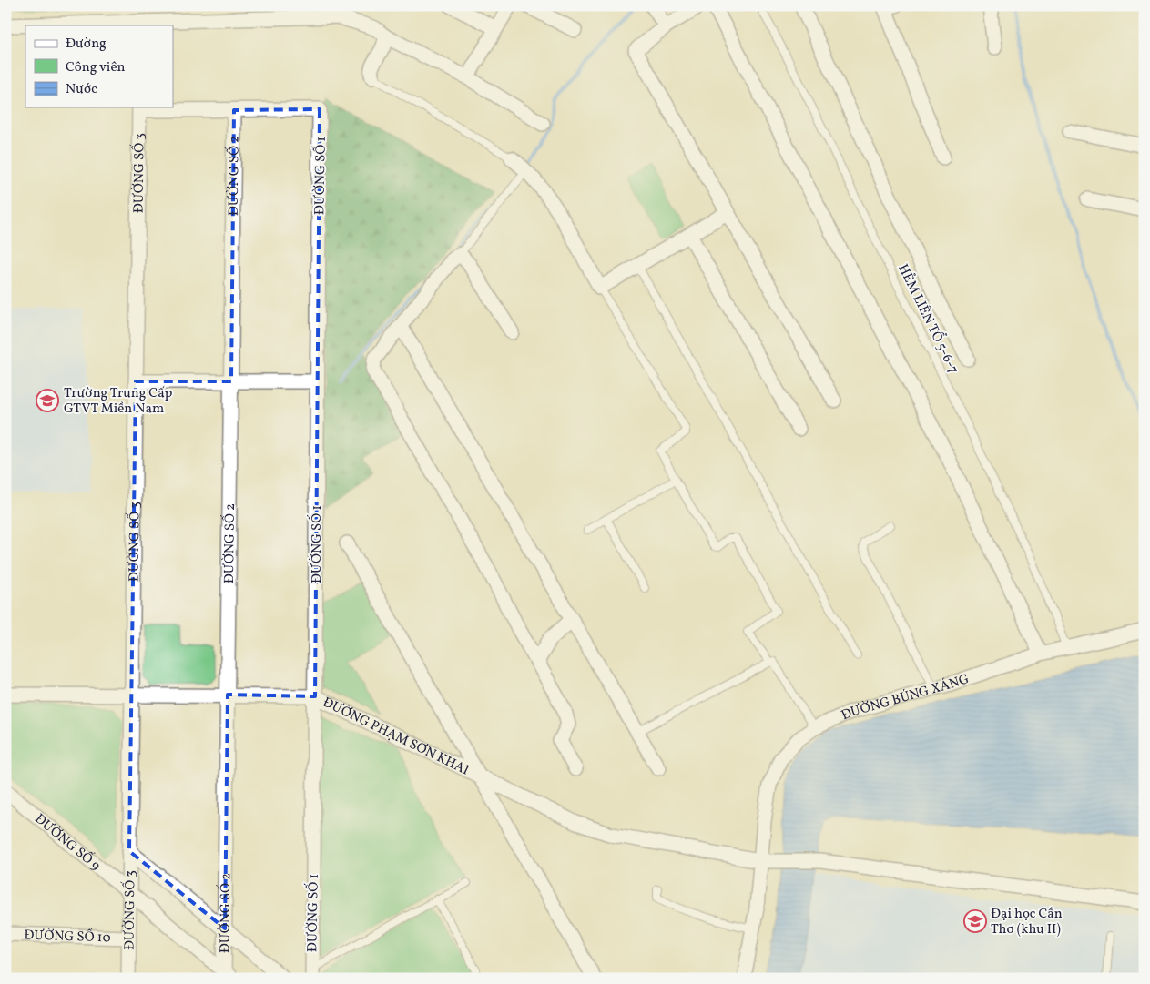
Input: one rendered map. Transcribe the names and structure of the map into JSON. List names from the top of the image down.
{
  "streets": {
    "street": [
      "ĐƯỜNG SỐ 3",
      "ĐƯỜNG SỐ 2",
      "ĐƯỜNG SỐ 1",
      "ĐƯỜNG BÚNG XÁNG",
      "ĐƯỜNG PHẠM SƠN KHAI",
      "ĐƯỜNG SỐ 9",
      "ĐƯỜNG SỐ 10"
    ],
    "lane": ["HẺM LIÊN TỔ 5-6-7"]
  },
  "crossings": [
    ["ĐƯỜNG SỐ 3", "ĐƯỜNG PHẠM SƠN KHAI"],
    ["ĐƯỜNG SỐ 3", "ĐƯỜNG SỐ 9"],
    ["ĐƯỜNG SỐ 3", "ĐƯỜNG SỐ 10"],
    ["ĐƯỜNG SỐ 2", "ĐƯỜNG SỐ 1"],
    ["ĐƯỜNG SỐ 2", "ĐƯỜNG PHẠM SƠN KHAI"],
    ["ĐƯỜNG SỐ 2", "ĐƯỜNG SỐ 9"],
    ["ĐƯỜNG SỐ 1", "ĐƯỜNG PHẠM SƠN KHAI"],
    ["HẺM LIÊN TỔ 5-6-7", "ĐƯỜNG BÚNG XÁNG"],
    ["ĐƯỜNG BÚNG XÁNG", "ĐƯỜNG PHẠM SƠN KHAI"]
  ],
  "places": {
    "school or university": ["Trường Trung Cấp GTVT Miền Nam", "Đại học Cần Thơ (khu II)"]
  },
  "legend": ["Đường", "Công viên", "Nước"]
}
